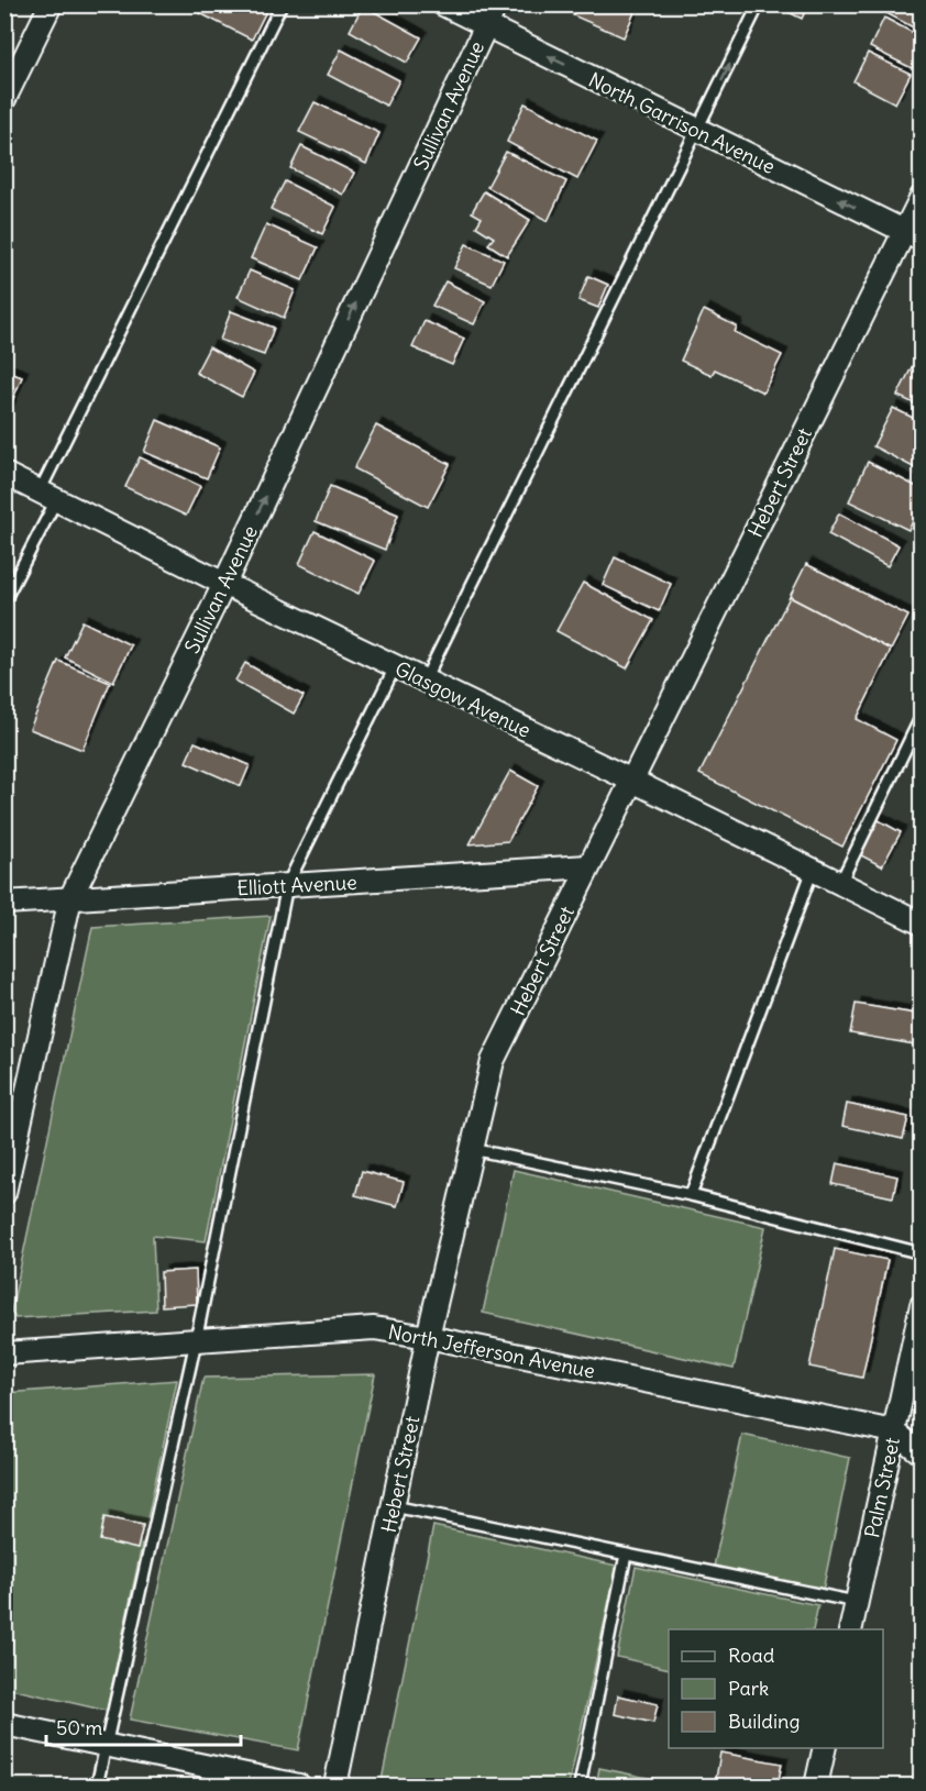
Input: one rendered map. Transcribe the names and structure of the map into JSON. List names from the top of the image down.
{
  "streets": {
    "street": [
      "Sullivan Avenue",
      "North Garrison Avenue",
      "Hebert Street",
      "Glasgow Avenue",
      "Elliott Avenue",
      "North Jefferson Avenue",
      "Palm Street"
    ]
  },
  "crossings": [
    ["Sullivan Avenue", "North Garrison Avenue"],
    ["Sullivan Avenue", "Glasgow Avenue"],
    ["Sullivan Avenue", "Elliott Avenue"],
    ["North Garrison Avenue", "Hebert Street"],
    ["Hebert Street", "Glasgow Avenue"],
    ["Hebert Street", "Elliott Avenue"],
    ["Hebert Street", "North Jefferson Avenue"],
    ["North Jefferson Avenue", "Palm Street"]
  ],
  "one_way": ["Sullivan Avenue", "North Garrison Avenue"],
  "legend": ["Road", "Park", "Building"],
  "scale_bar": "50 m"
}
